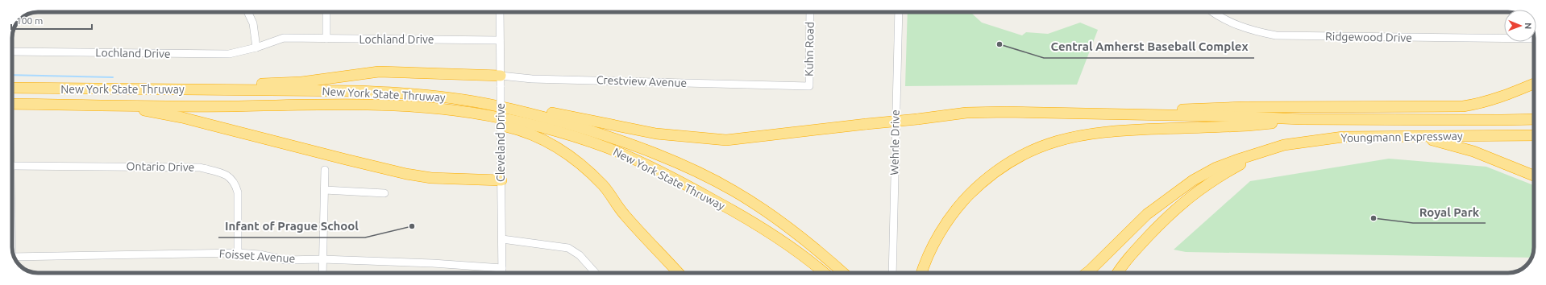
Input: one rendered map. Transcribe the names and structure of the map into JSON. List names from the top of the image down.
{
  "streets": {
    "highway": ["New York State Thruway", "Youngmann Expressway"],
    "street": [
      "Ridgewood Drive",
      "Lochland Drive",
      "Kuhn Road",
      "Crestview Avenue",
      "Cleveland Drive",
      "Wehrle Drive",
      "Ontario Drive",
      "Foisset Avenue"
    ]
  },
  "crossings": [
    ["Lochland Drive", "Cleveland Drive"],
    ["Kuhn Road", "Crestview Avenue"],
    ["Crestview Avenue", "Cleveland Drive"],
    ["Cleveland Drive", "Foisset Avenue"],
    ["Ontario Drive", "Foisset Avenue"]
  ],
  "places": ["Central Amherst Baseball Complex", "Royal Park", "Infant of Prague School"],
  "scale_bar": "100 m",
  "north": "right"
}
